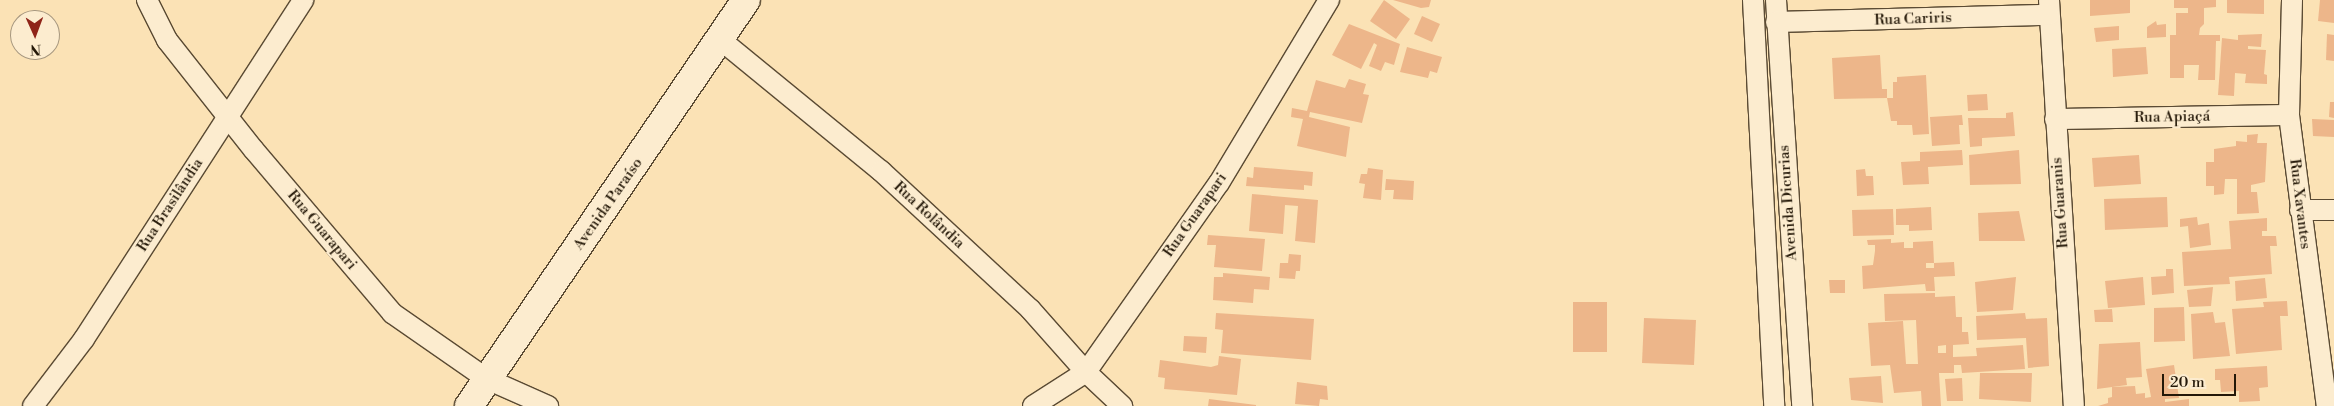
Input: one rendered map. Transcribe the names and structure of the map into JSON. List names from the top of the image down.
{
  "streets": {
    "main road": ["Avenida Paraíso"],
    "street": [
      "Rua Cariris",
      "Rua Apiaçá",
      "Avenida Dicurias",
      "Rua Guaranis",
      "Rua Xavantes",
      "Rua Brasilândia",
      "Rua Rolândia",
      "Rua Guarapari"
    ]
  },
  "crossings": [
    ["Rua Cariris", "Avenida Dicurias"],
    ["Rua Cariris", "Rua Guaranis"],
    ["Rua Apiaçá", "Rua Guaranis"],
    ["Rua Apiaçá", "Rua Xavantes"],
    ["Avenida Paraíso", "Rua Rolândia"],
    ["Avenida Paraíso", "Rua Guarapari"],
    ["Rua Brasilândia", "Rua Guarapari"],
    ["Rua Rolândia", "Rua Guarapari"]
  ],
  "scale_bar": "20 m",
  "north": "bottom"
}
